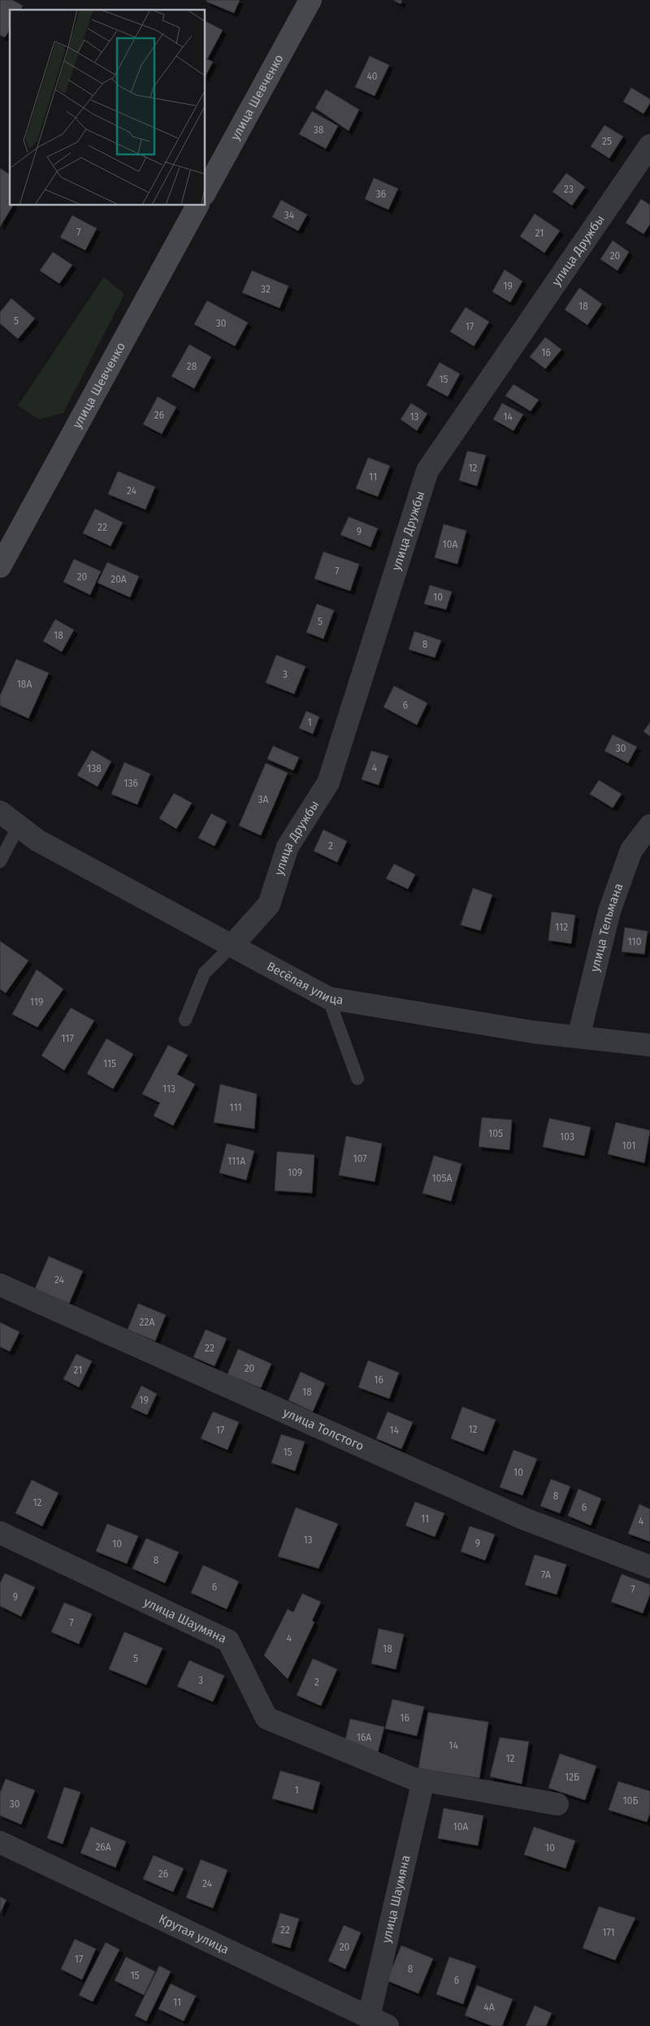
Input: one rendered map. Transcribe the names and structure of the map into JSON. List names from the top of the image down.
{
  "streets": {
    "main road": ["улица Шевченко"],
    "street": [
      "улица Дружбы",
      "улица Тельмана",
      "Весёлая улица",
      "улица Толстого",
      "улица Шаумяна",
      "Крутая улица"
    ]
  },
  "crossings": [
    ["улица Дружбы", "Весёлая улица"],
    ["улица Тельмана", "Весёлая улица"],
    ["улица Шаумяна", "Крутая улица"]
  ],
  "house_numbers": [
    "40",
    "38",
    "25",
    "23",
    "36",
    "34",
    "7",
    "21",
    "20",
    "19",
    "32",
    "18",
    "5",
    "30",
    "17",
    "16",
    "28",
    "15",
    "26",
    "13",
    "14",
    "12",
    "11",
    "24",
    "22",
    "9",
    "10А",
    "7",
    "20",
    "20А",
    "10",
    "5",
    "18",
    "8",
    "3",
    "18А",
    "6",
    "1",
    "30",
    "4",
    "138",
    "136",
    "3А",
    "2",
    "112",
    "110",
    "119",
    "117",
    "115",
    "113",
    "111",
    "105",
    "103",
    "101",
    "107",
    "111А",
    "109",
    "105А",
    "24",
    "22А",
    "22",
    "20",
    "21",
    "16",
    "18",
    "19",
    "12",
    "17",
    "14",
    "15",
    "10",
    "8",
    "12",
    "6",
    "11",
    "4",
    "13",
    "9",
    "10",
    "8",
    "7А",
    "6",
    "7",
    "9",
    "7",
    "4",
    "18",
    "5",
    "3",
    "2",
    "16",
    "16А",
    "14",
    "12",
    "12Б",
    "1",
    "10Б",
    "30",
    "10А",
    "26А",
    "10",
    "26",
    "24",
    "22",
    "171",
    "20",
    "17",
    "8",
    "15",
    "6",
    "11",
    "4А"
  ]
}
